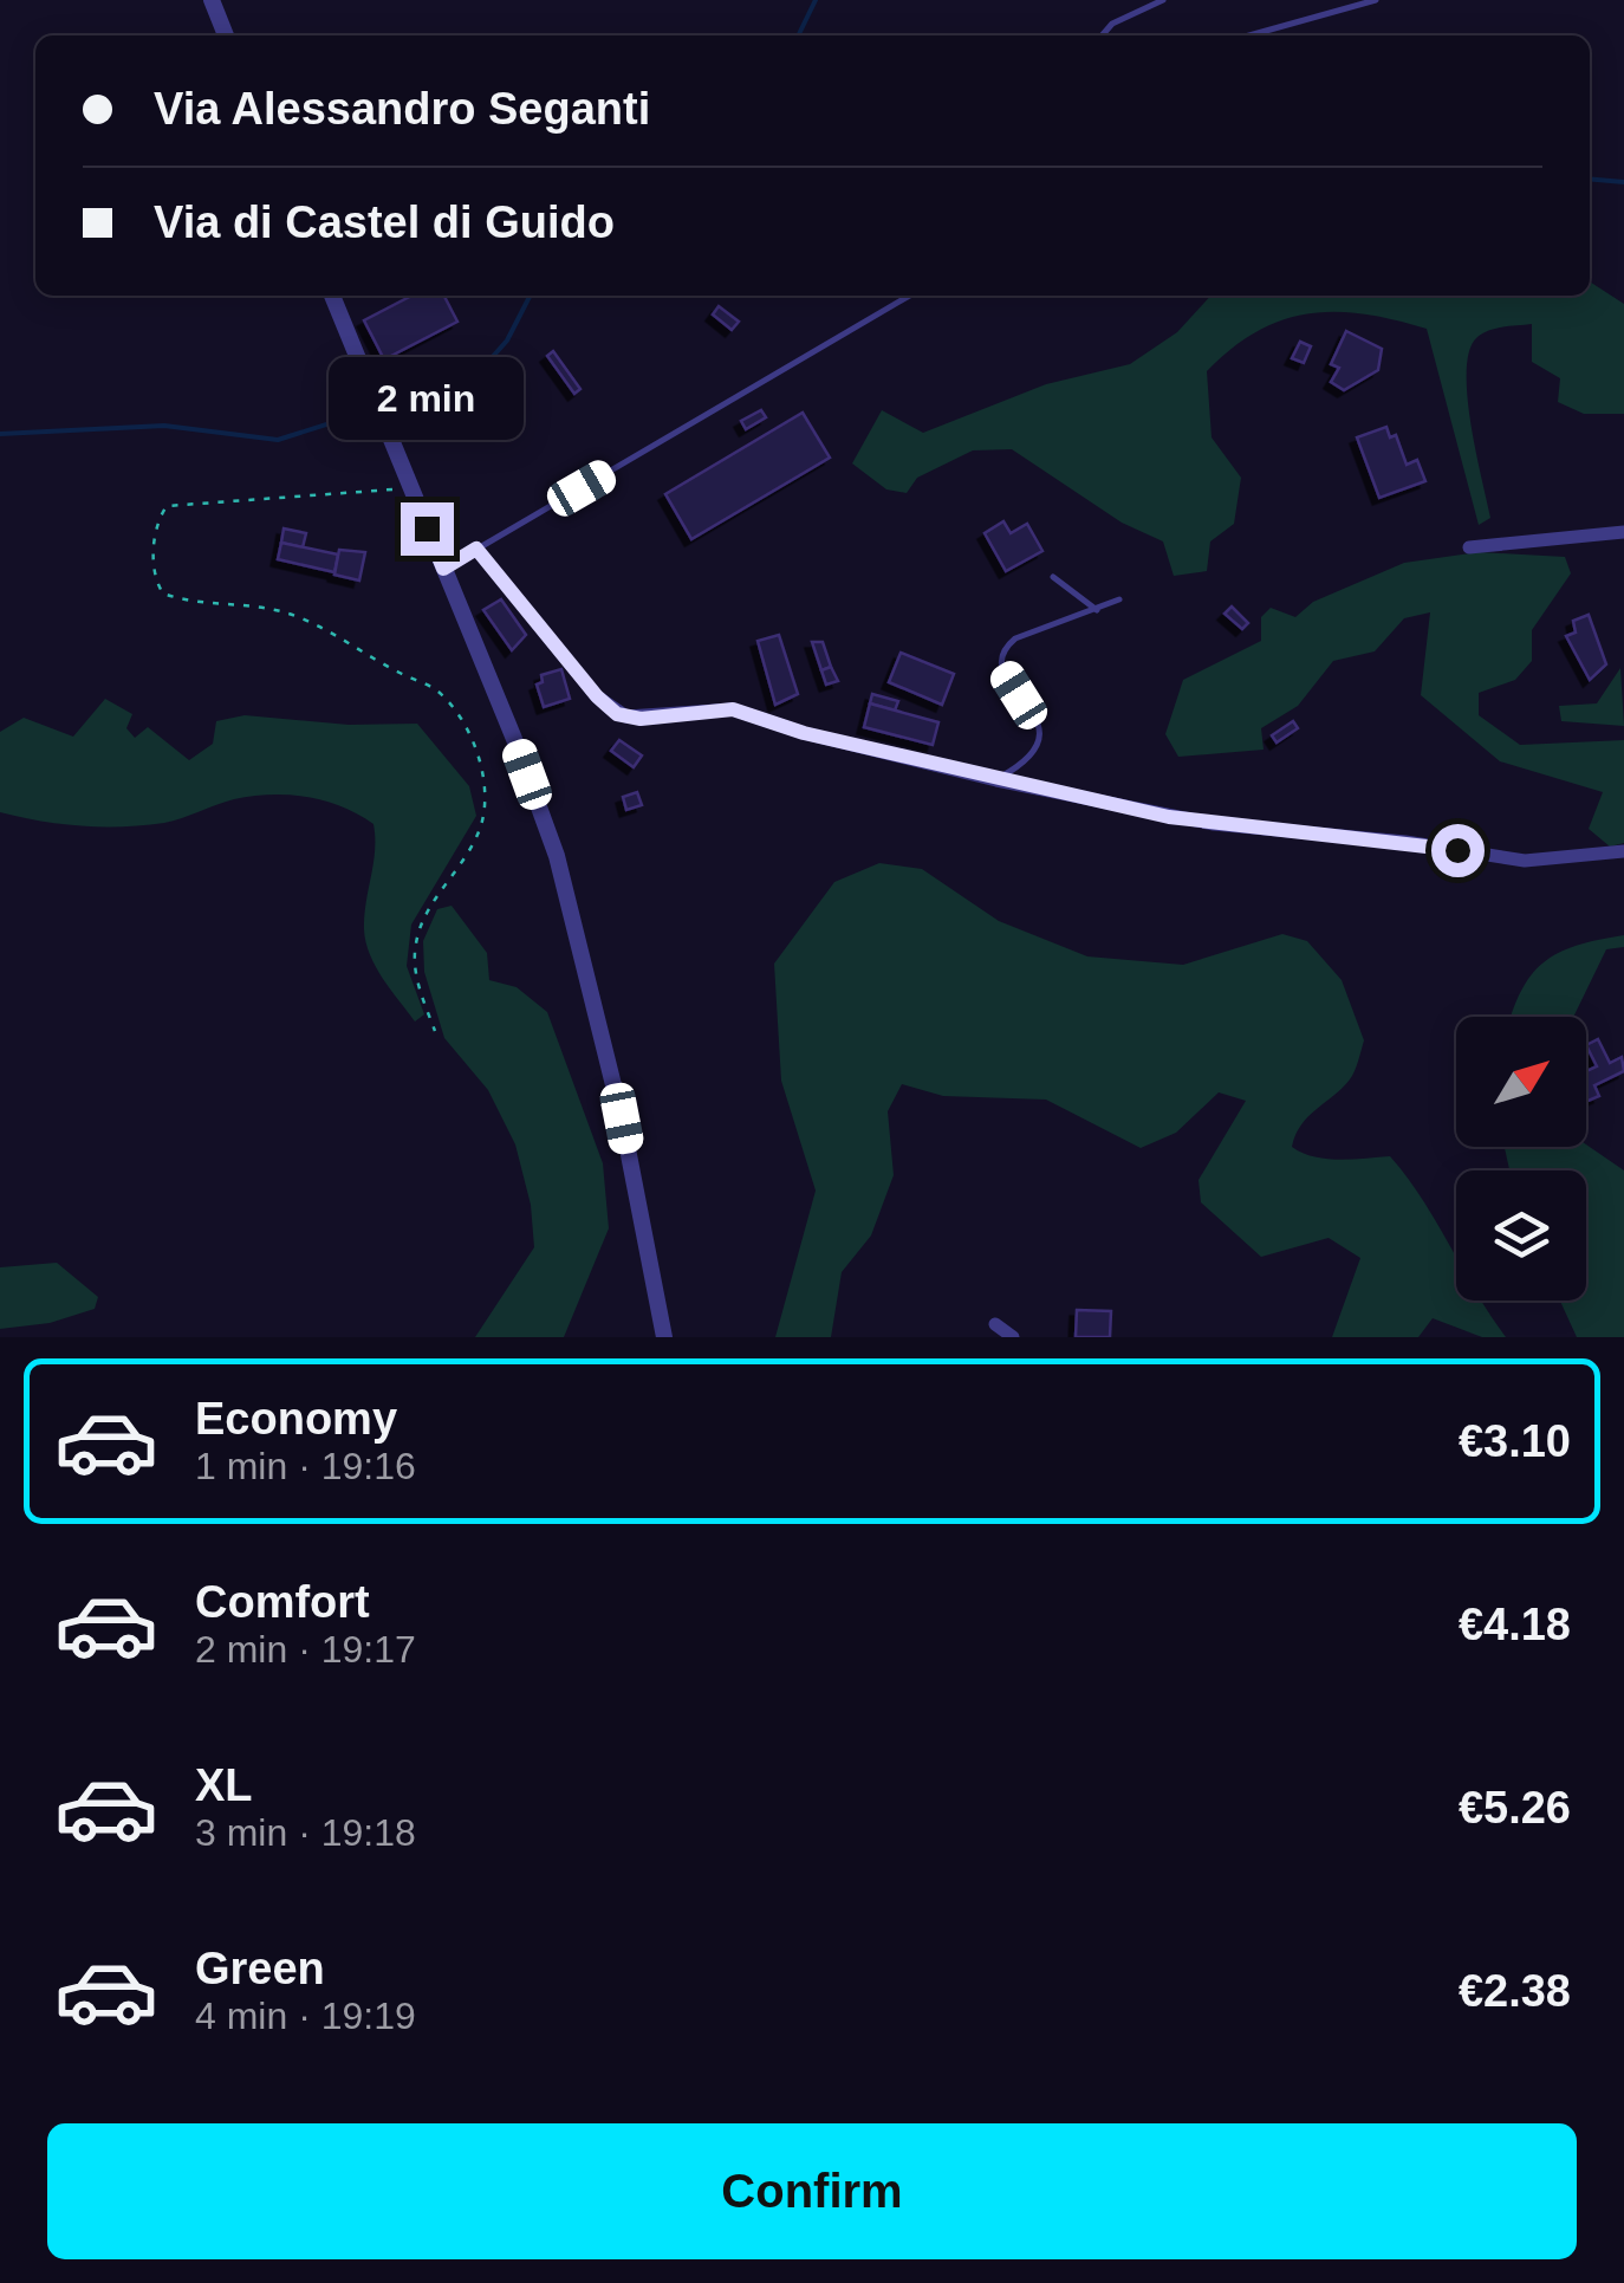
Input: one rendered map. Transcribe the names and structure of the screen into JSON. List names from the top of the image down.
{
  "north": "top right",
  "page": {
    "banner": ["Via Alessandro Seganti", "Via di Castel di Guido"],
    "bubble": "2 min",
    "list": [
      {
        "name": "Economy",
        "note": "1 min · 19:16",
        "value": "€3.10"
      },
      {
        "name": "Comfort",
        "note": "2 min · 19:17",
        "value": "€4.18"
      },
      {
        "name": "XL",
        "note": "3 min · 19:18",
        "value": "€5.26"
      },
      {
        "name": "Green",
        "note": "4 min · 19:19",
        "value": "€2.38"
      }
    ],
    "buttons": "Confirm"
  }
}
